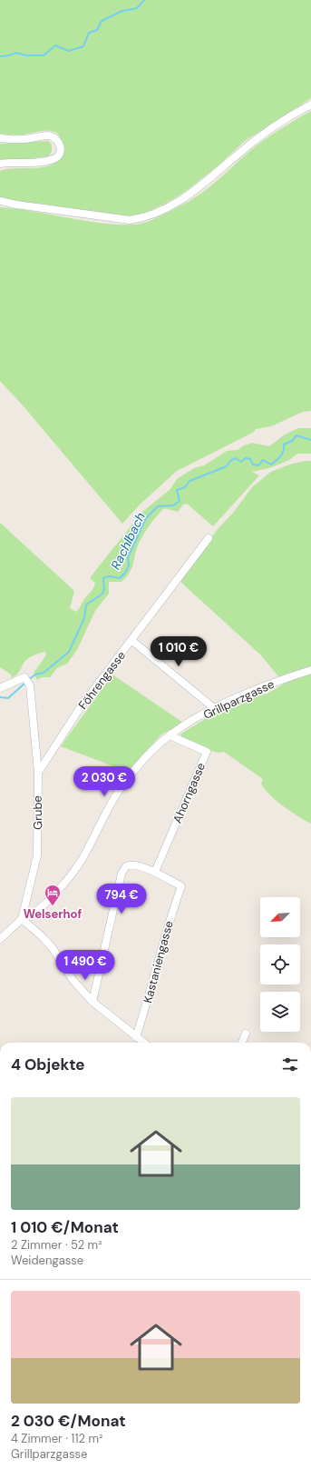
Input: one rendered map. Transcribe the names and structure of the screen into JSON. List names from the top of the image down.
{
  "streets": {
    "street": [
      "Föhrengasse",
      "Grillparzgasse",
      "Ahorngasse",
      "Grube",
      "Kastaniengasse"
    ]
  },
  "crossings": [
    ["Föhrengasse", "Grube"],
    ["Grillparzgasse", "Ahorngasse"],
    ["Grillparzgasse", "Grube"],
    ["Ahorngasse", "Kastaniengasse"]
  ],
  "water": ["Rachlbach"],
  "places": {
    "hotel": ["Welserhof"]
  },
  "north": "bottom left",
  "page": {
    "price": [
      "1 010 €",
      "2 030 €",
      "794 €",
      "1 490 €"
    ],
    "heading": "4 Objekte",
    "list": [
      {
        "name": "1 010 €/Monat",
        "note": "2 Zimmer · 52 m² · Weidengasse"
      },
      {
        "name": "2 030 €/Monat",
        "note": "4 Zimmer · 112 m² · Grillparzgasse"
      }
    ]
  }
}
